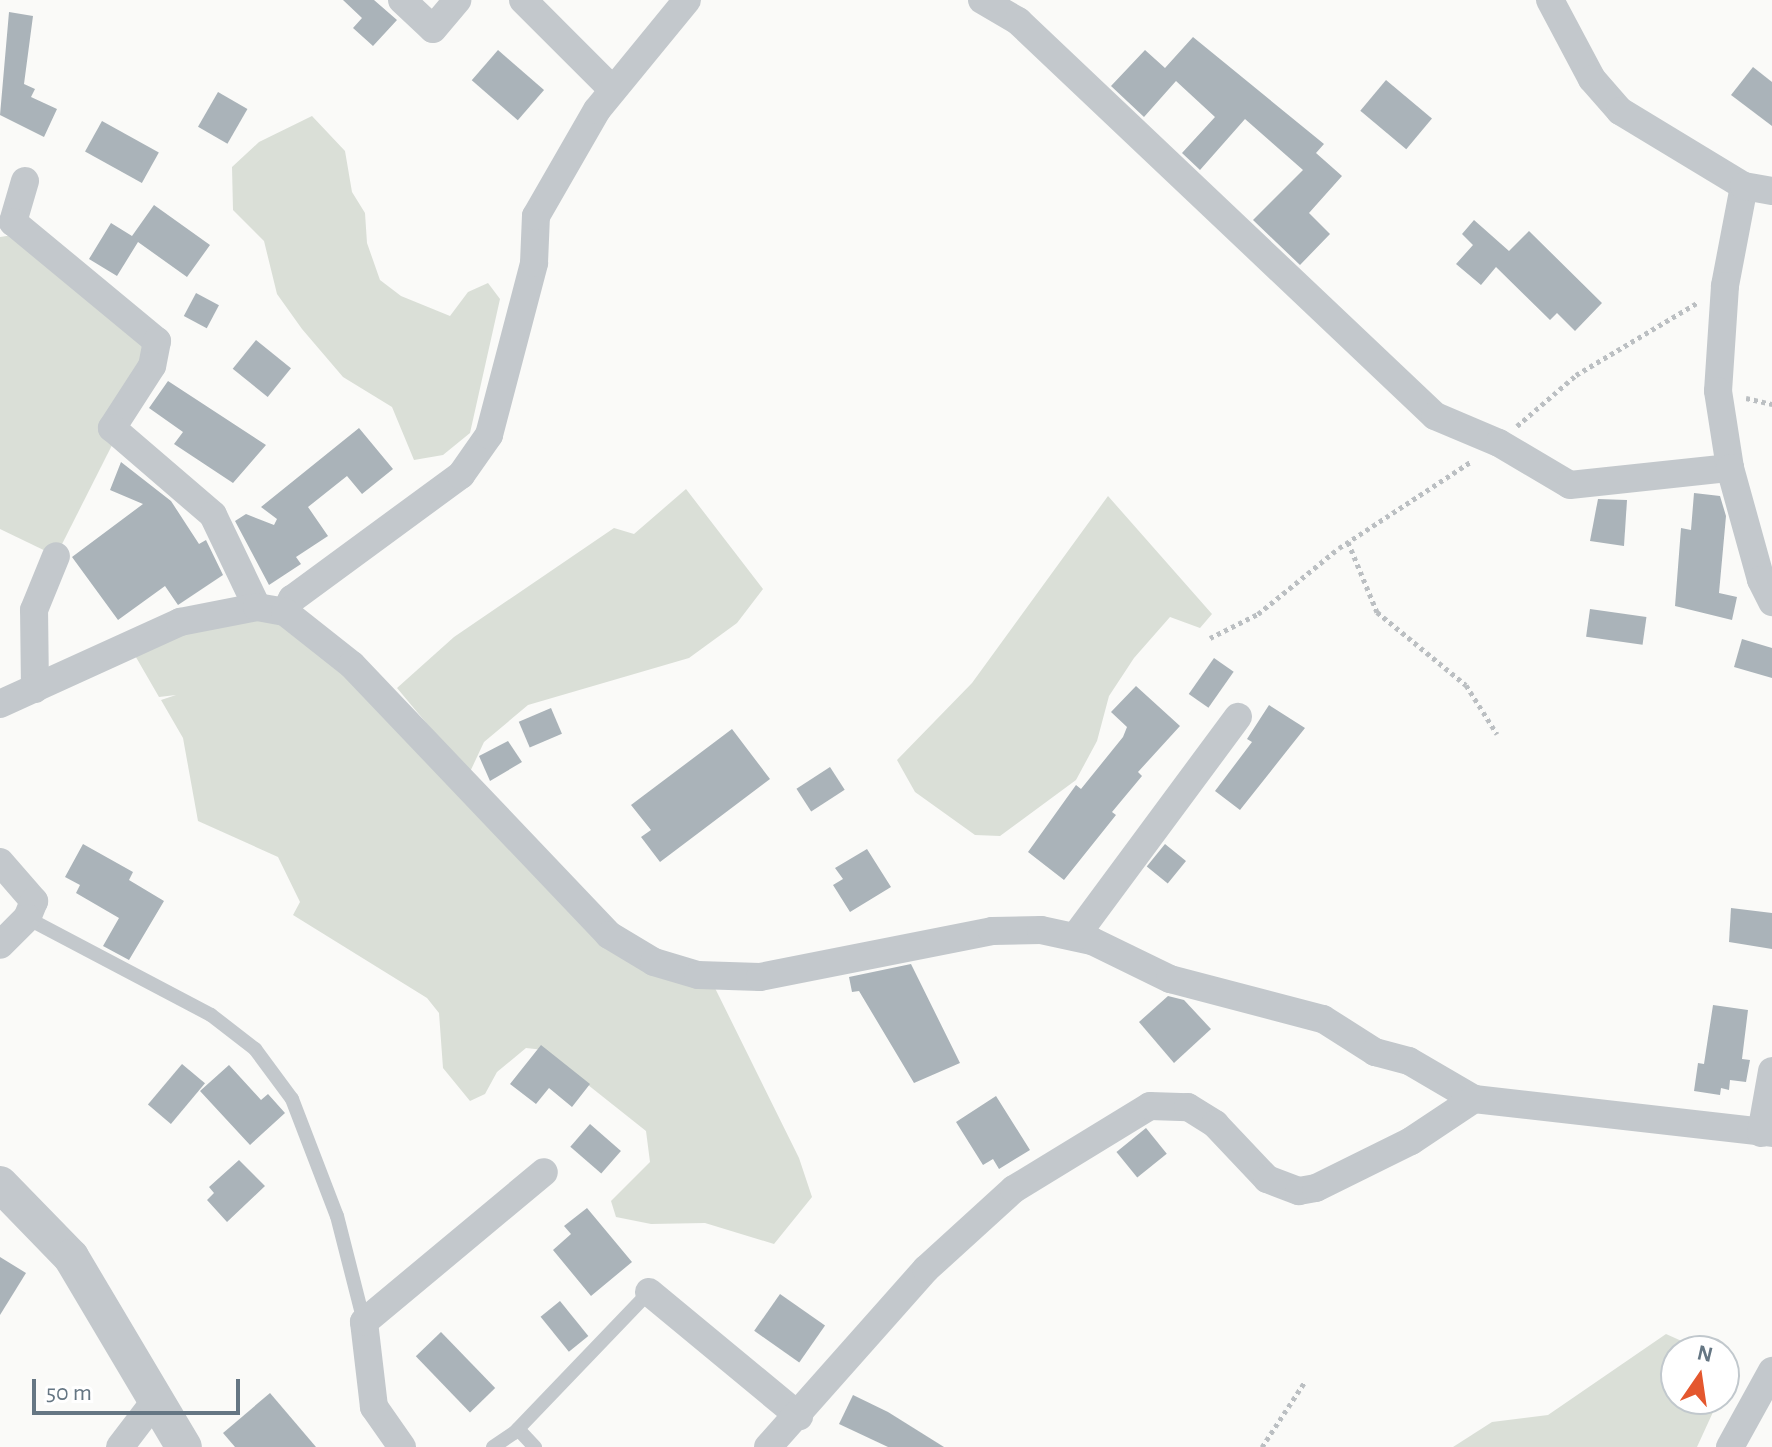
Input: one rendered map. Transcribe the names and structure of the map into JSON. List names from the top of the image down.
{
  "scale_bar": "50 m",
  "north": "top"
}
